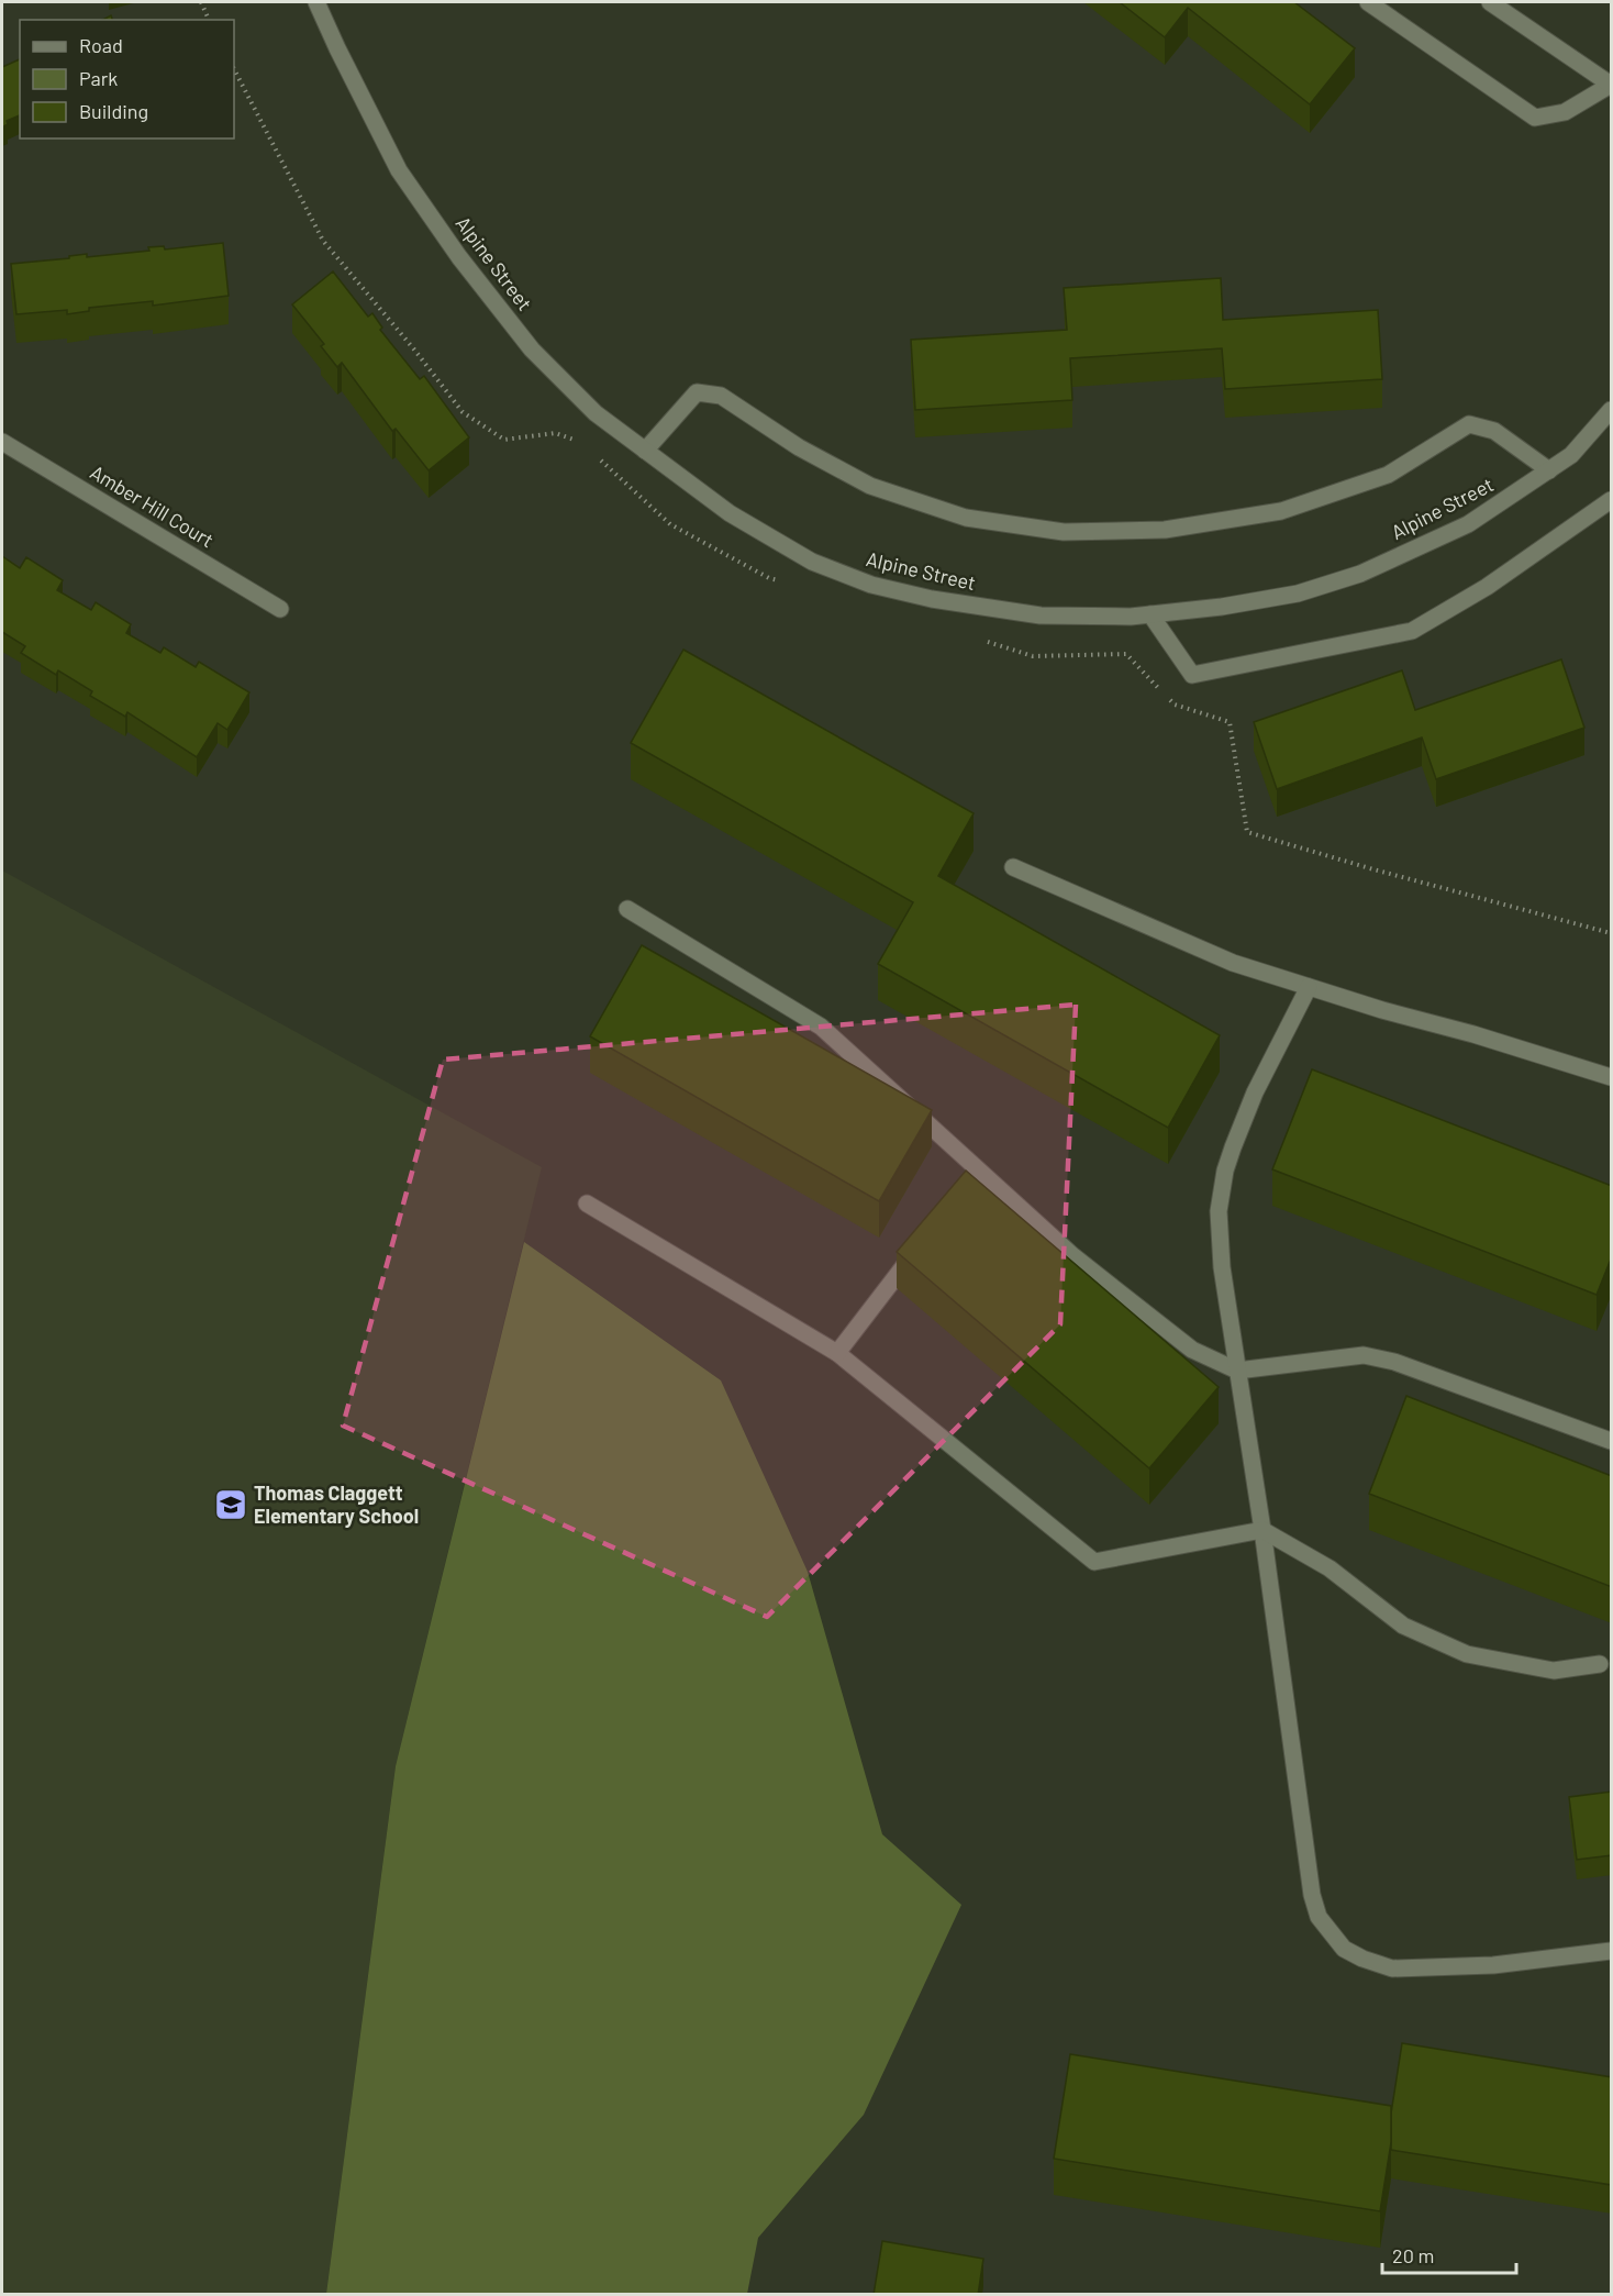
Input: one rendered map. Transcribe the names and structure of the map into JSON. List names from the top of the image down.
{
  "streets": {
    "street": ["Alpine Street", "Amber Hill Court"]
  },
  "places": {
    "school or university": ["Thomas Claggett Elementary School"]
  },
  "legend": ["Road", "Park", "Building"],
  "scale_bar": "20 m"
}
